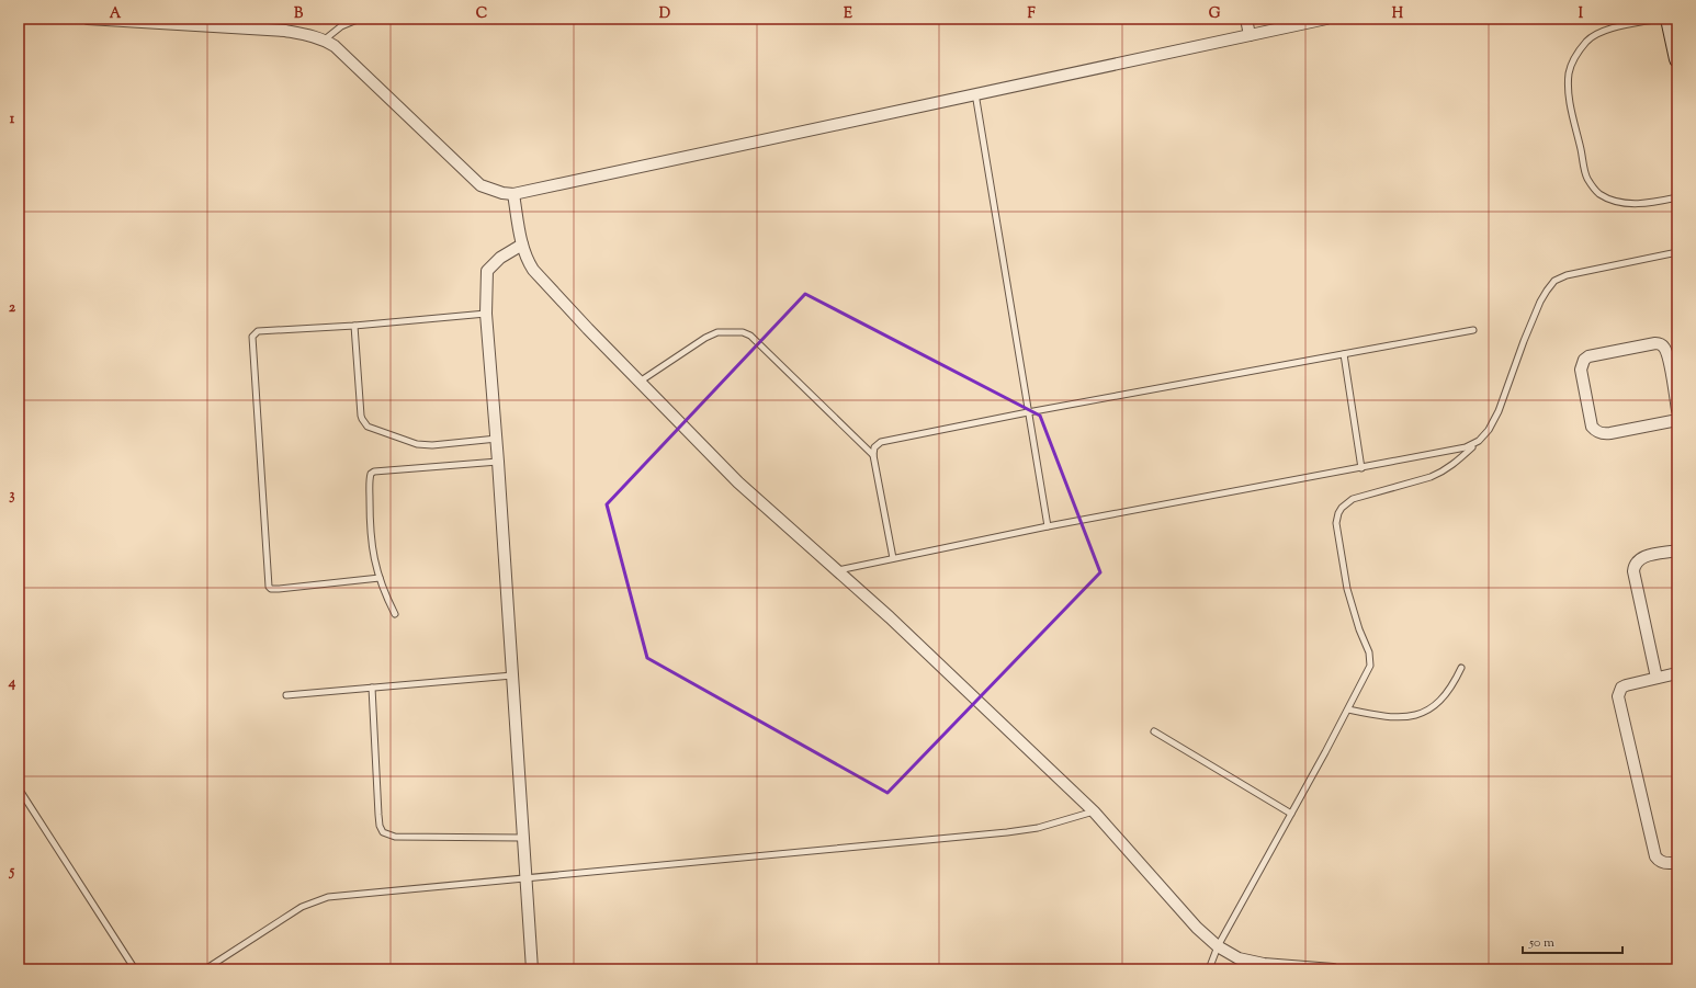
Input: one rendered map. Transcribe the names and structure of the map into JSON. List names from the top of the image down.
{
  "scale_bar": "50 m",
  "grid": {
    "columns": [
      "A",
      "B",
      "C",
      "D",
      "E",
      "F",
      "G",
      "H",
      "I"
    ],
    "rows": [
      "1",
      "2",
      "3",
      "4",
      "5"
    ]
  }
}
